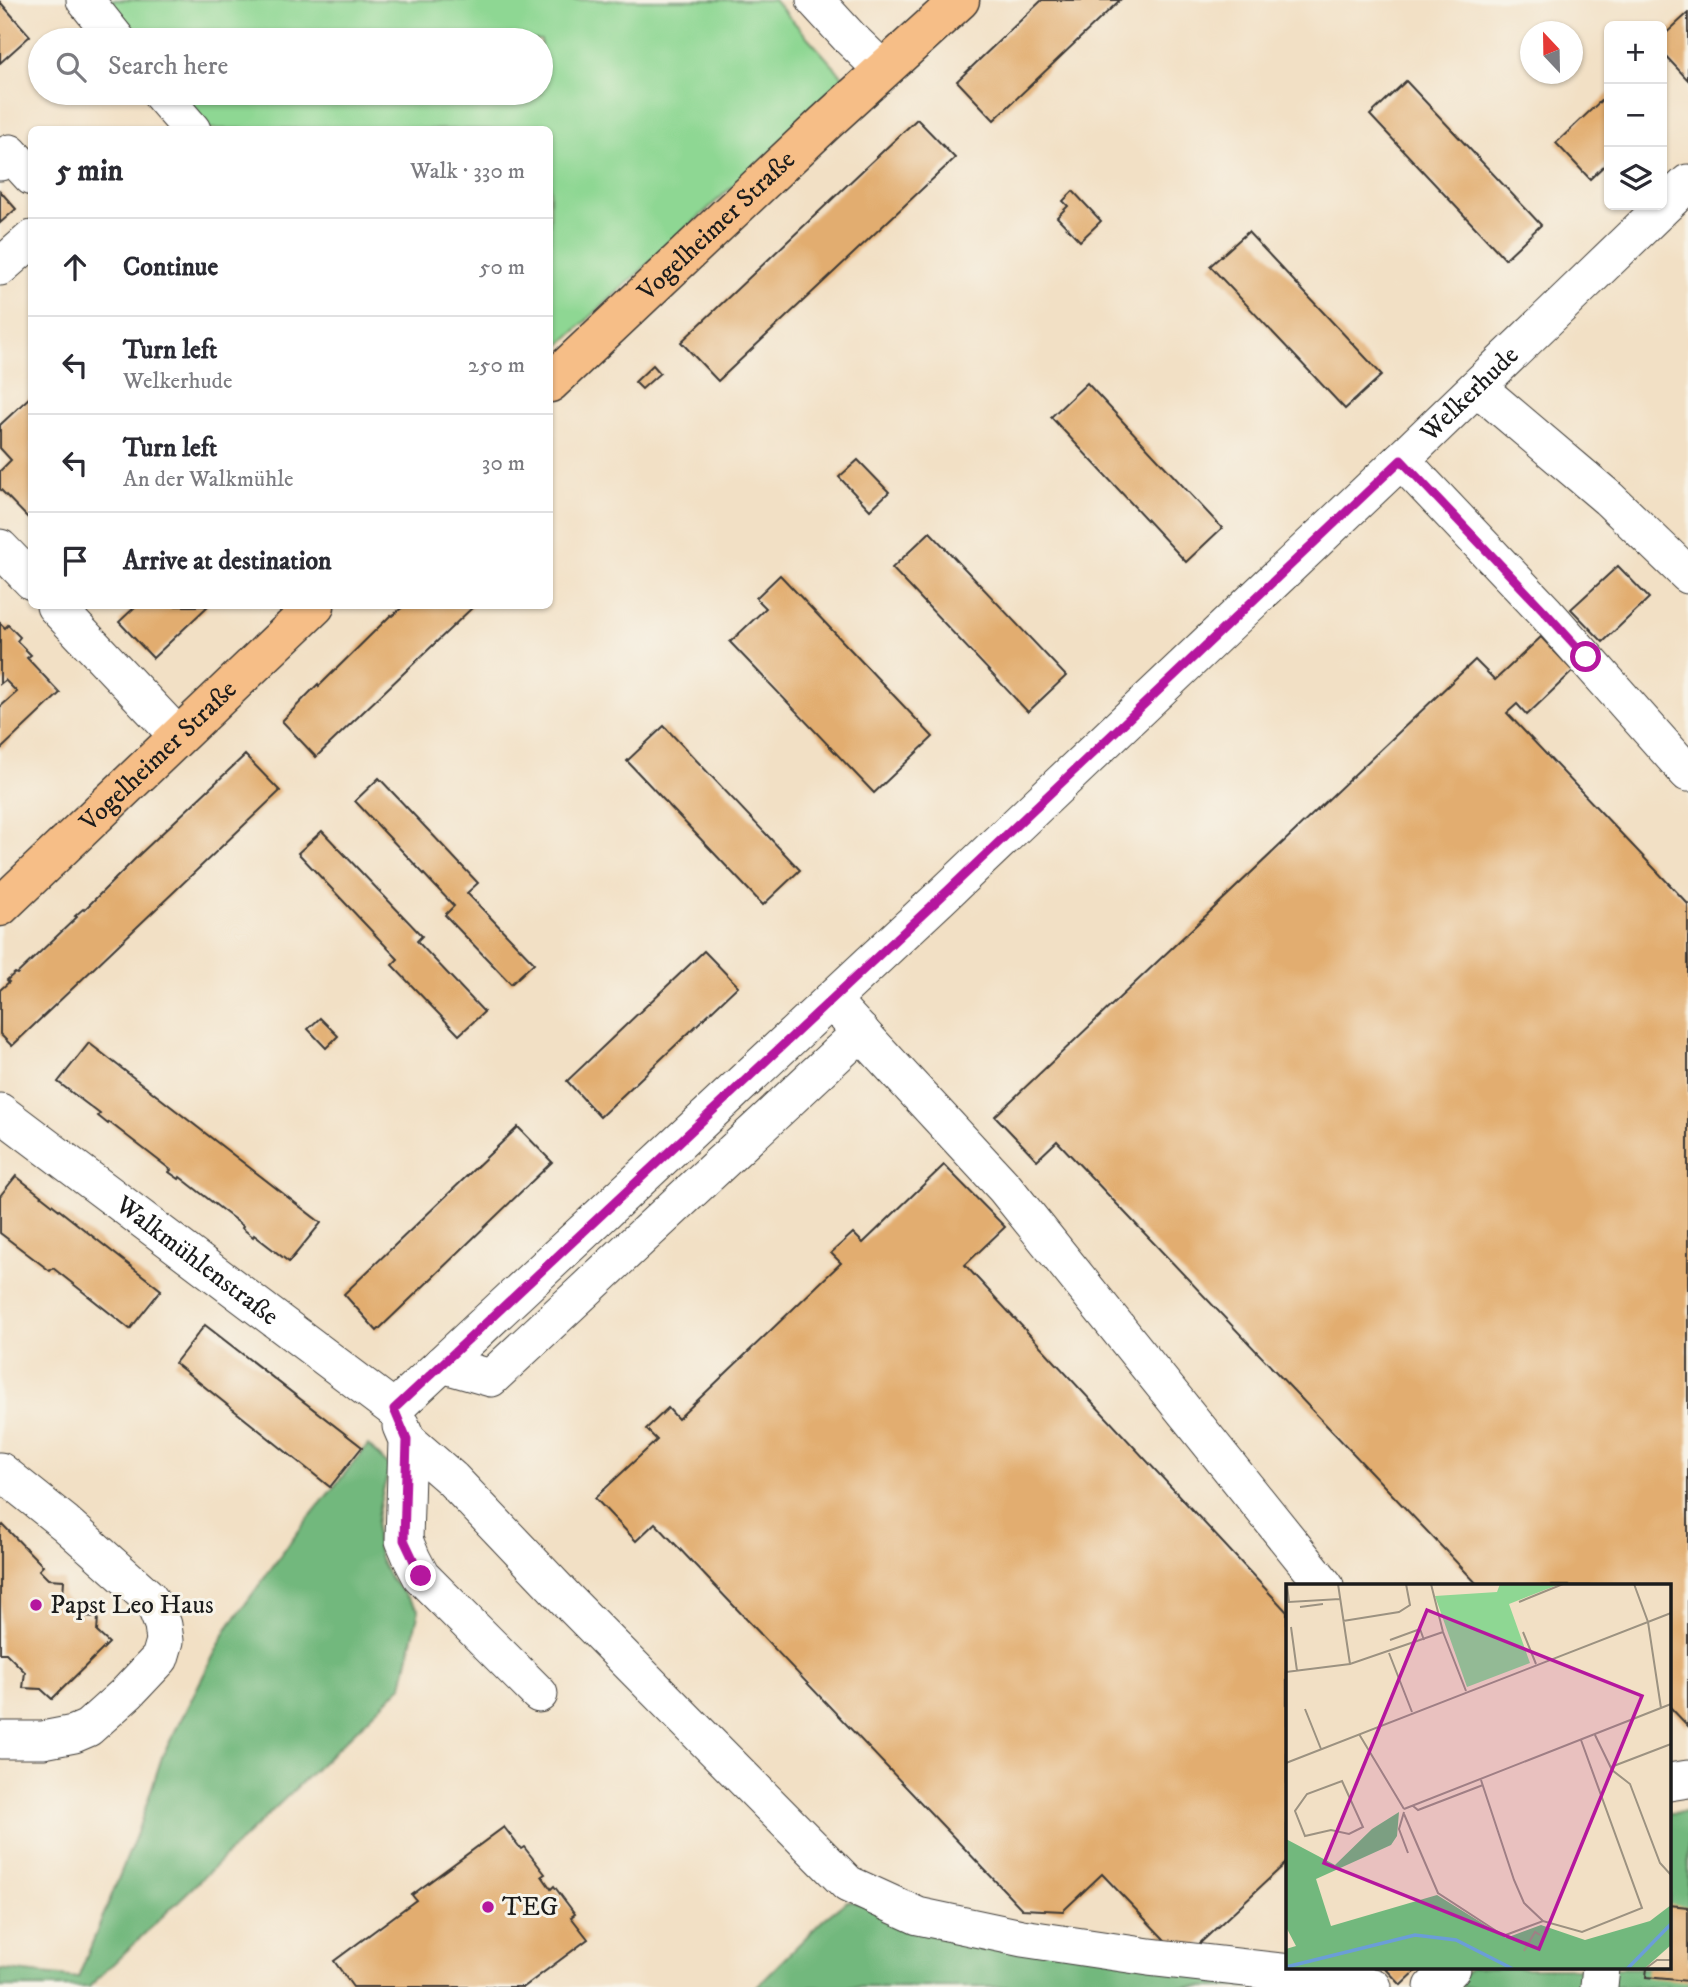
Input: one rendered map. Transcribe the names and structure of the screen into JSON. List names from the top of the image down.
{
  "streets": {
    "main road": ["Vogelheimer Straße"],
    "street": ["Welkerhude", "Walkmühlenstraße"]
  },
  "crossings": [
    ["Welkerhude", "Walkmühlenstraße"]
  ],
  "places": ["Papst Leo Haus", "TEG"],
  "north": "top",
  "page": {
    "map_buttons": ["+", "−"],
    "search": "Search here",
    "heading": ["5 min", "Walk · 330 m"],
    "list": [
      ["Continue", "50 m"],
      ["Turn left", "Welkerhude", "250 m"],
      ["Turn left", "An der Walkmühle", "30 m"],
      "Arrive at destination"
    ]
  }
}
